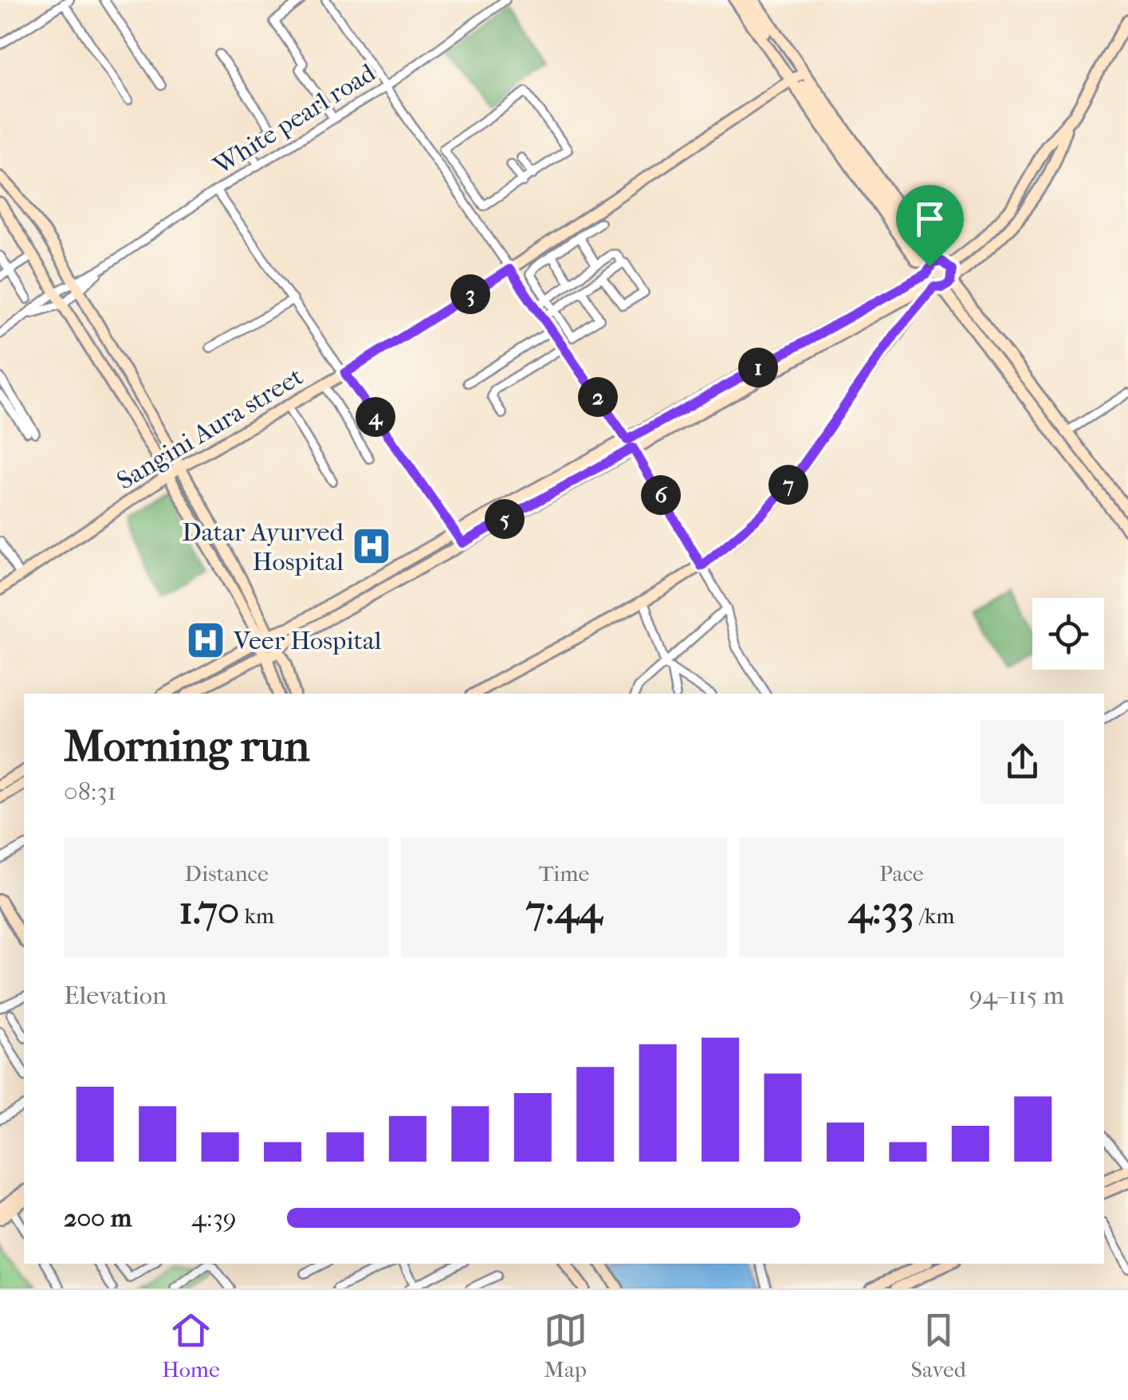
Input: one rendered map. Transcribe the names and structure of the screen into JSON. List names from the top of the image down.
{
  "streets": {
    "street": ["White pearl road", "Sangini Aura street"]
  },
  "places": {
    "hospital": ["Datar Ayurved Hospital", "Veer Hospital"]
  },
  "page": {
    "pins": [
      "3",
      "1",
      "2",
      "4",
      "7",
      "6",
      "5"
    ],
    "heading": ["Morning run", "08:31"],
    "stats": [
      ["Distance", "1.70 km"],
      ["Time", "7:44"],
      ["Pace", "4:33 /km"]
    ],
    "chart": ["Elevation", "94–115 m"],
    "list": [
      {
        "name": "200 m",
        "note": "4:39"
      }
    ],
    "tabs": ["Home", "Map", "Saved"]
  }
}
